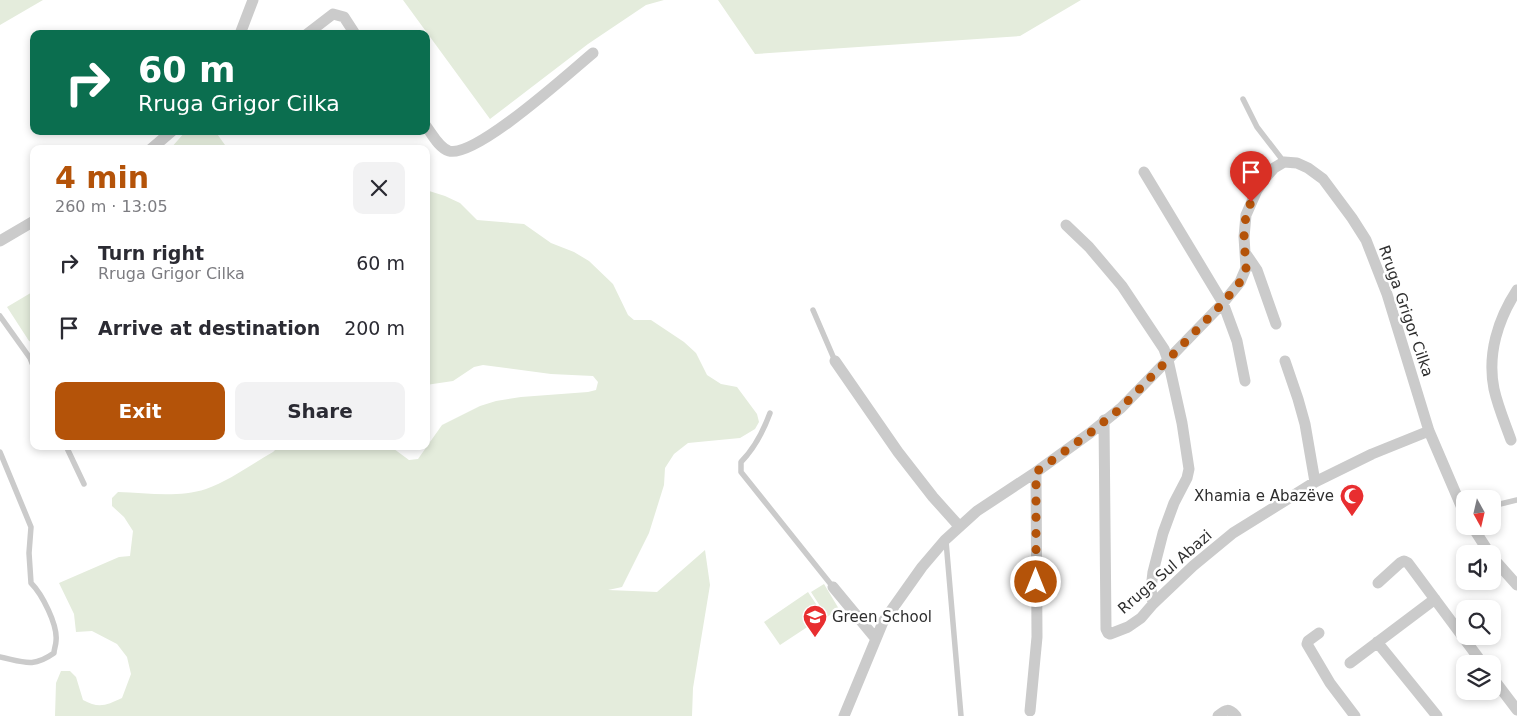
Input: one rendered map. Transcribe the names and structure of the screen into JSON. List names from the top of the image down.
{
  "streets": {
    "street": ["Rruga Grigor Cilka", "Rruga Sul Abazi"]
  },
  "crossings": [
    ["Rruga Grigor Cilka", "Rruga Sul Abazi"]
  ],
  "places": {
    "mosque": ["Xhamia e Abazëve"],
    "school or university": ["Green School"]
  },
  "north": "bottom",
  "page": {
    "turn": ["60 m", "Rruga Grigor Cilka"],
    "heading": ["4 min", "260 m · 13:05"],
    "list": [
      {
        "name": "Turn right",
        "note": "Rruga Grigor Cilka",
        "value": "60 m"
      },
      {
        "name": "Arrive at destination",
        "value": "200 m"
      }
    ],
    "buttons": ["Exit", "Share"]
  }
}
